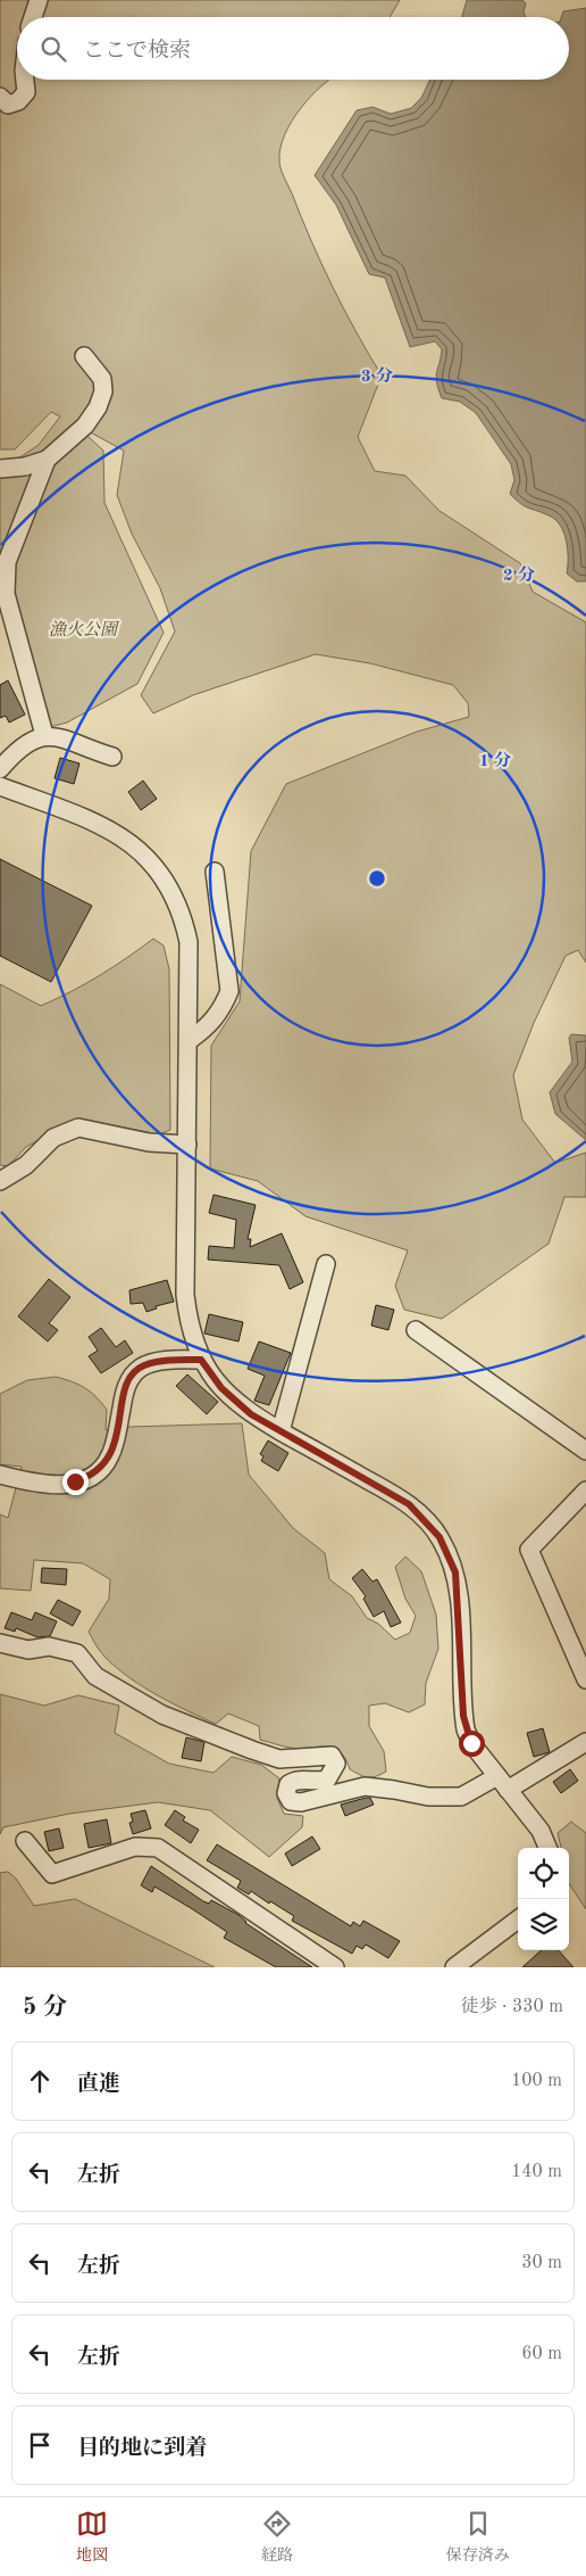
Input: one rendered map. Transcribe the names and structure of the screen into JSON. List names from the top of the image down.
{
  "parks": ["漁火公園"],
  "page": {
    "search": "ここで検索",
    "heading": ["5 分", "徒歩 · 330 m"],
    "list": [
      ["直進", "100 m"],
      ["左折", "140 m"],
      ["左折", "30 m"],
      ["左折", "60 m"],
      "目的地に到着"
    ],
    "nav": ["地図", "経路", "保存済み"]
  },
  "rings": ["3 分", "2 分", "1 分"]
}
